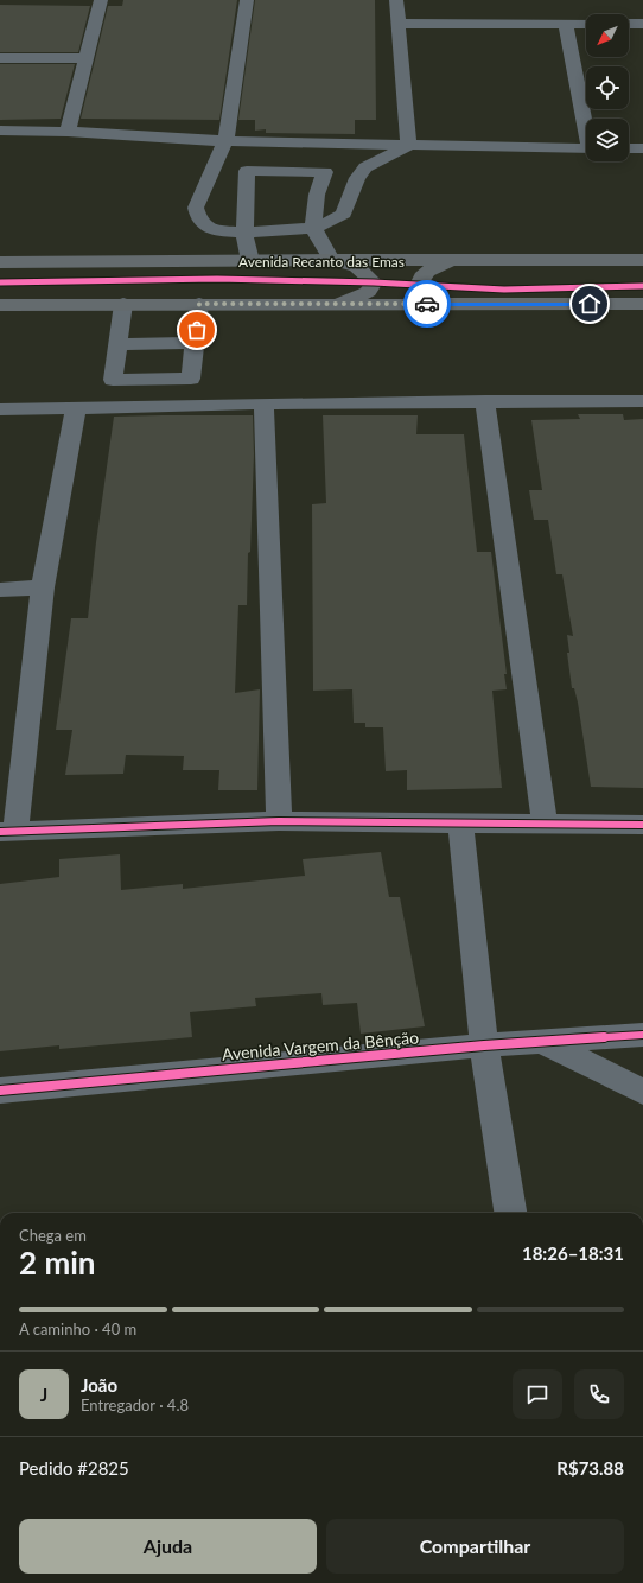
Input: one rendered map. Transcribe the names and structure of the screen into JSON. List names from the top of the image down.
{
  "streets": {
    "main road": ["Avenida Recanto das Emas"],
    "street": ["Avenida Vargem da Bênção"]
  },
  "north": "bottom left",
  "page": {
    "heading": ["2 min", "Chega em", "18:26–18:31"],
    "panel": [
      "João",
      "Entregador · 4.8",
      "Pedido #2825",
      "R$73.88"
    ],
    "bar": "A caminho · 40 m",
    "round": "J",
    "buttons": ["Ajuda", "Compartilhar"]
  }
}
